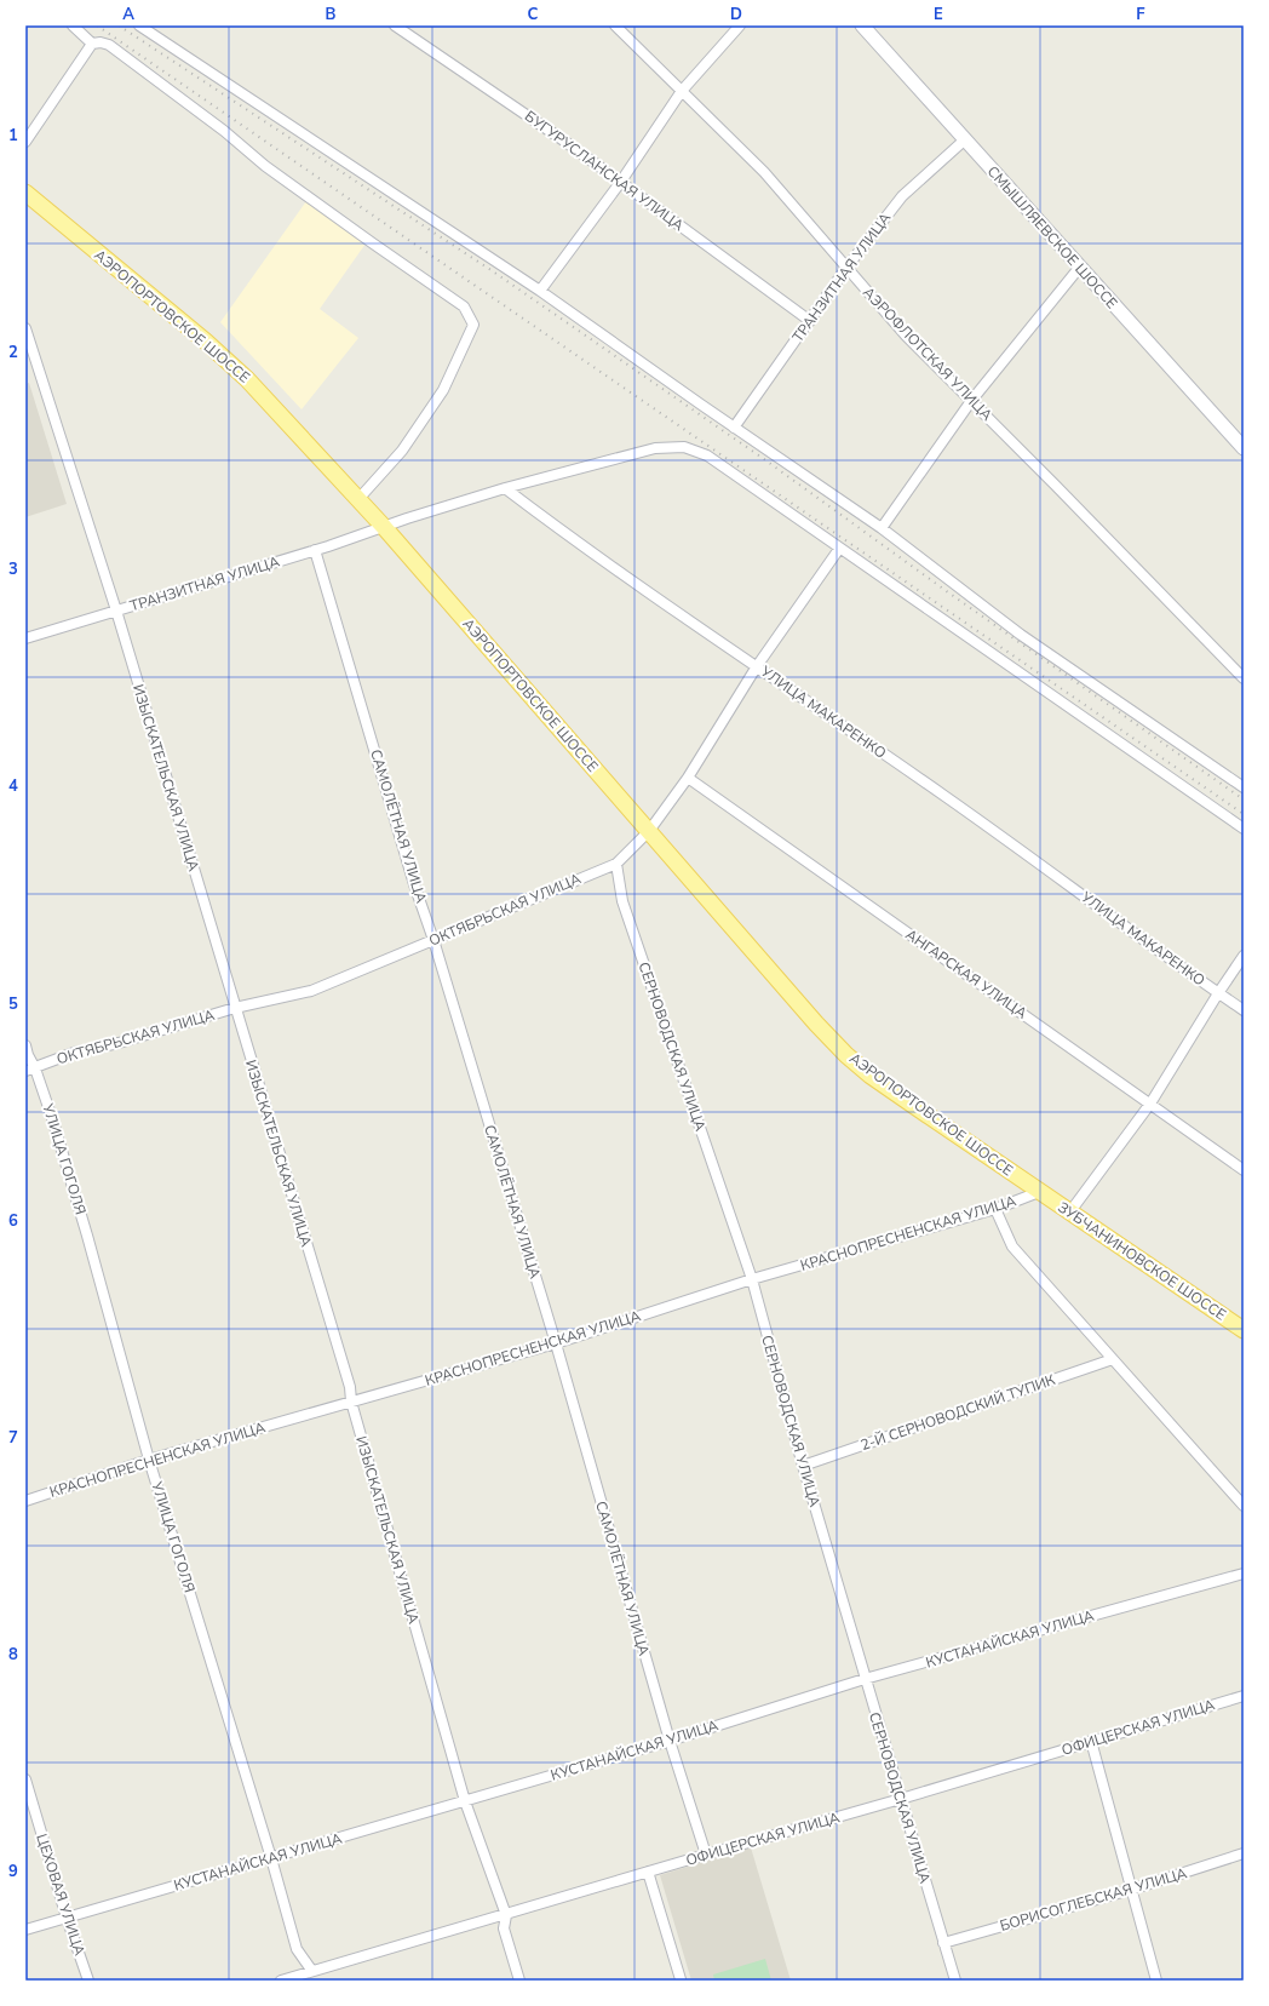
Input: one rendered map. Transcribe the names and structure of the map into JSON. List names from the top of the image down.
{
  "streets": {
    "main road": ["АЭРОПОРТОВСКОЕ ШОССЕ", "ЗУБЧАНИНОВСКОЕ ШОССЕ"],
    "street": [
      "БУГУРУСЛАНСКАЯ УЛИЦА",
      "СМЫШЛЯЕВСКОЕ ШОССЕ",
      "ТРАНЗИТНАЯ УЛИЦА",
      "АЭРОФЛОТСКАЯ УЛИЦА",
      "УЛИЦА МАКАРЕНКО",
      "ИЗЫСКАТЕЛЬСКАЯ УЛИЦА",
      "САМОЛЁТНАЯ УЛИЦА",
      "ОКТЯБРЬСКАЯ УЛИЦА",
      "АНГАРСКАЯ УЛИЦА",
      "СЕРНОВОДСКАЯ УЛИЦА",
      "УЛИЦА ГОГОЛЯ",
      "КРАСНОПРЕСНЕНСКАЯ УЛИЦА",
      "2-Й СЕРНОВОДСКИЙ ТУПИК",
      "КУСТАНАЙСКАЯ УЛИЦА",
      "ОФИЦЕРСКАЯ УЛИЦА",
      "ЦЕХОВАЯ УЛИЦА",
      "БОРИСОГЛЕБСКАЯ УЛИЦА"
    ]
  },
  "crossings": [
    ["БУГУРУСЛАНСКАЯ УЛИЦА", "ТРАНЗИТНАЯ УЛИЦА"],
    ["СМЫШЛЯЕВСКОЕ ШОССЕ", "ТРАНЗИТНАЯ УЛИЦА"],
    ["ТРАНЗИТНАЯ УЛИЦА", "АЭРОПОРТОВСКОЕ ШОССЕ"],
    ["ТРАНЗИТНАЯ УЛИЦА", "АЭРОФЛОТСКАЯ УЛИЦА"],
    ["ТРАНЗИТНАЯ УЛИЦА", "ИЗЫСКАТЕЛЬСКАЯ УЛИЦА"],
    ["ТРАНЗИТНАЯ УЛИЦА", "САМОЛЁТНАЯ УЛИЦА"],
    ["АЭРОПОРТОВСКОЕ ШОССЕ", "ОКТЯБРЬСКАЯ УЛИЦА"],
    ["АЭРОПОРТОВСКОЕ ШОССЕ", "КРАСНОПРЕСНЕНСКАЯ УЛИЦА"],
    ["АЭРОПОРТОВСКОЕ ШОССЕ", "ЗУБЧАНИНОВСКОЕ ШОССЕ"],
    ["УЛИЦА МАКАРЕНКО", "ОКТЯБРЬСКАЯ УЛИЦА"],
    ["ИЗЫСКАТЕЛЬСКАЯ УЛИЦА", "ОКТЯБРЬСКАЯ УЛИЦА"],
    ["ИЗЫСКАТЕЛЬСКАЯ УЛИЦА", "КРАСНОПРЕСНЕНСКАЯ УЛИЦА"],
    ["ИЗЫСКАТЕЛЬСКАЯ УЛИЦА", "КУСТАНАЙСКАЯ УЛИЦА"],
    ["ИЗЫСКАТЕЛЬСКАЯ УЛИЦА", "ОФИЦЕРСКАЯ УЛИЦА"],
    ["САМОЛЁТНАЯ УЛИЦА", "ОКТЯБРЬСКАЯ УЛИЦА"],
    ["САМОЛЁТНАЯ УЛИЦА", "КРАСНОПРЕСНЕНСКАЯ УЛИЦА"],
    ["САМОЛЁТНАЯ УЛИЦА", "КУСТАНАЙСКАЯ УЛИЦА"],
    ["САМОЛЁТНАЯ УЛИЦА", "ОФИЦЕРСКАЯ УЛИЦА"],
    ["ОКТЯБРЬСКАЯ УЛИЦА", "АНГАРСКАЯ УЛИЦА"],
    ["ОКТЯБРЬСКАЯ УЛИЦА", "СЕРНОВОДСКАЯ УЛИЦА"],
    ["ОКТЯБРЬСКАЯ УЛИЦА", "УЛИЦА ГОГОЛЯ"],
    ["СЕРНОВОДСКАЯ УЛИЦА", "КРАСНОПРЕСНЕНСКАЯ УЛИЦА"],
    ["СЕРНОВОДСКАЯ УЛИЦА", "2-Й СЕРНОВОДСКИЙ ТУПИК"],
    ["СЕРНОВОДСКАЯ УЛИЦА", "КУСТАНАЙСКАЯ УЛИЦА"],
    ["СЕРНОВОДСКАЯ УЛИЦА", "ОФИЦЕРСКАЯ УЛИЦА"],
    ["СЕРНОВОДСКАЯ УЛИЦА", "БОРИСОГЛЕБСКАЯ УЛИЦА"],
    ["УЛИЦА ГОГОЛЯ", "КРАСНОПРЕСНЕНСКАЯ УЛИЦА"],
    ["УЛИЦА ГОГОЛЯ", "КУСТАНАЙСКАЯ УЛИЦА"],
    ["УЛИЦА ГОГОЛЯ", "ОФИЦЕРСКАЯ УЛИЦА"],
    ["КРАСНОПРЕСНЕНСКАЯ УЛИЦА", "ЗУБЧАНИНОВСКОЕ ШОССЕ"],
    ["КУСТАНАЙСКАЯ УЛИЦА", "ЦЕХОВАЯ УЛИЦА"]
  ],
  "grid": {
    "columns": [
      "A",
      "B",
      "C",
      "D",
      "E",
      "F"
    ],
    "rows": [
      "1",
      "2",
      "3",
      "4",
      "5",
      "6",
      "7",
      "8",
      "9"
    ]
  }
}
